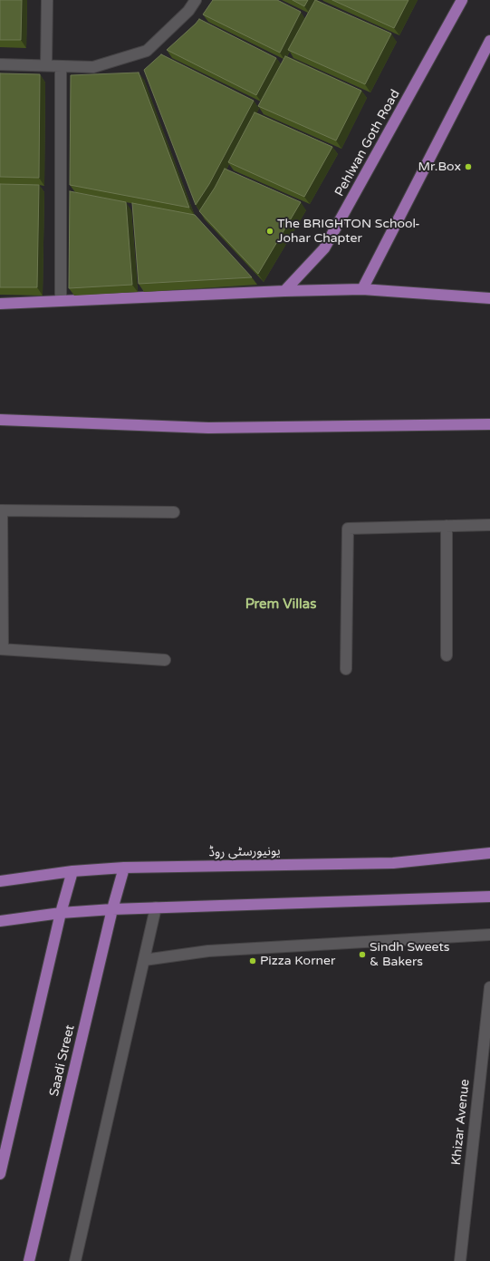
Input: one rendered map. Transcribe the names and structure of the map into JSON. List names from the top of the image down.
{
  "streets": {
    "main road": ["Pehlwan Goth Road", "یونیورسٹی روڈ", "Saadi Street"],
    "street": ["Khizar Avenue"]
  },
  "crossings": [
    ["یونیورسٹی روڈ", "Saadi Street"]
  ],
  "districts": ["Prem Villas"],
  "places": [
    "Mr.Box",
    "The BRIGHTON School- Johar Chapter",
    "Sindh Sweets & Bakers",
    "Pizza Korner"
  ]
}
